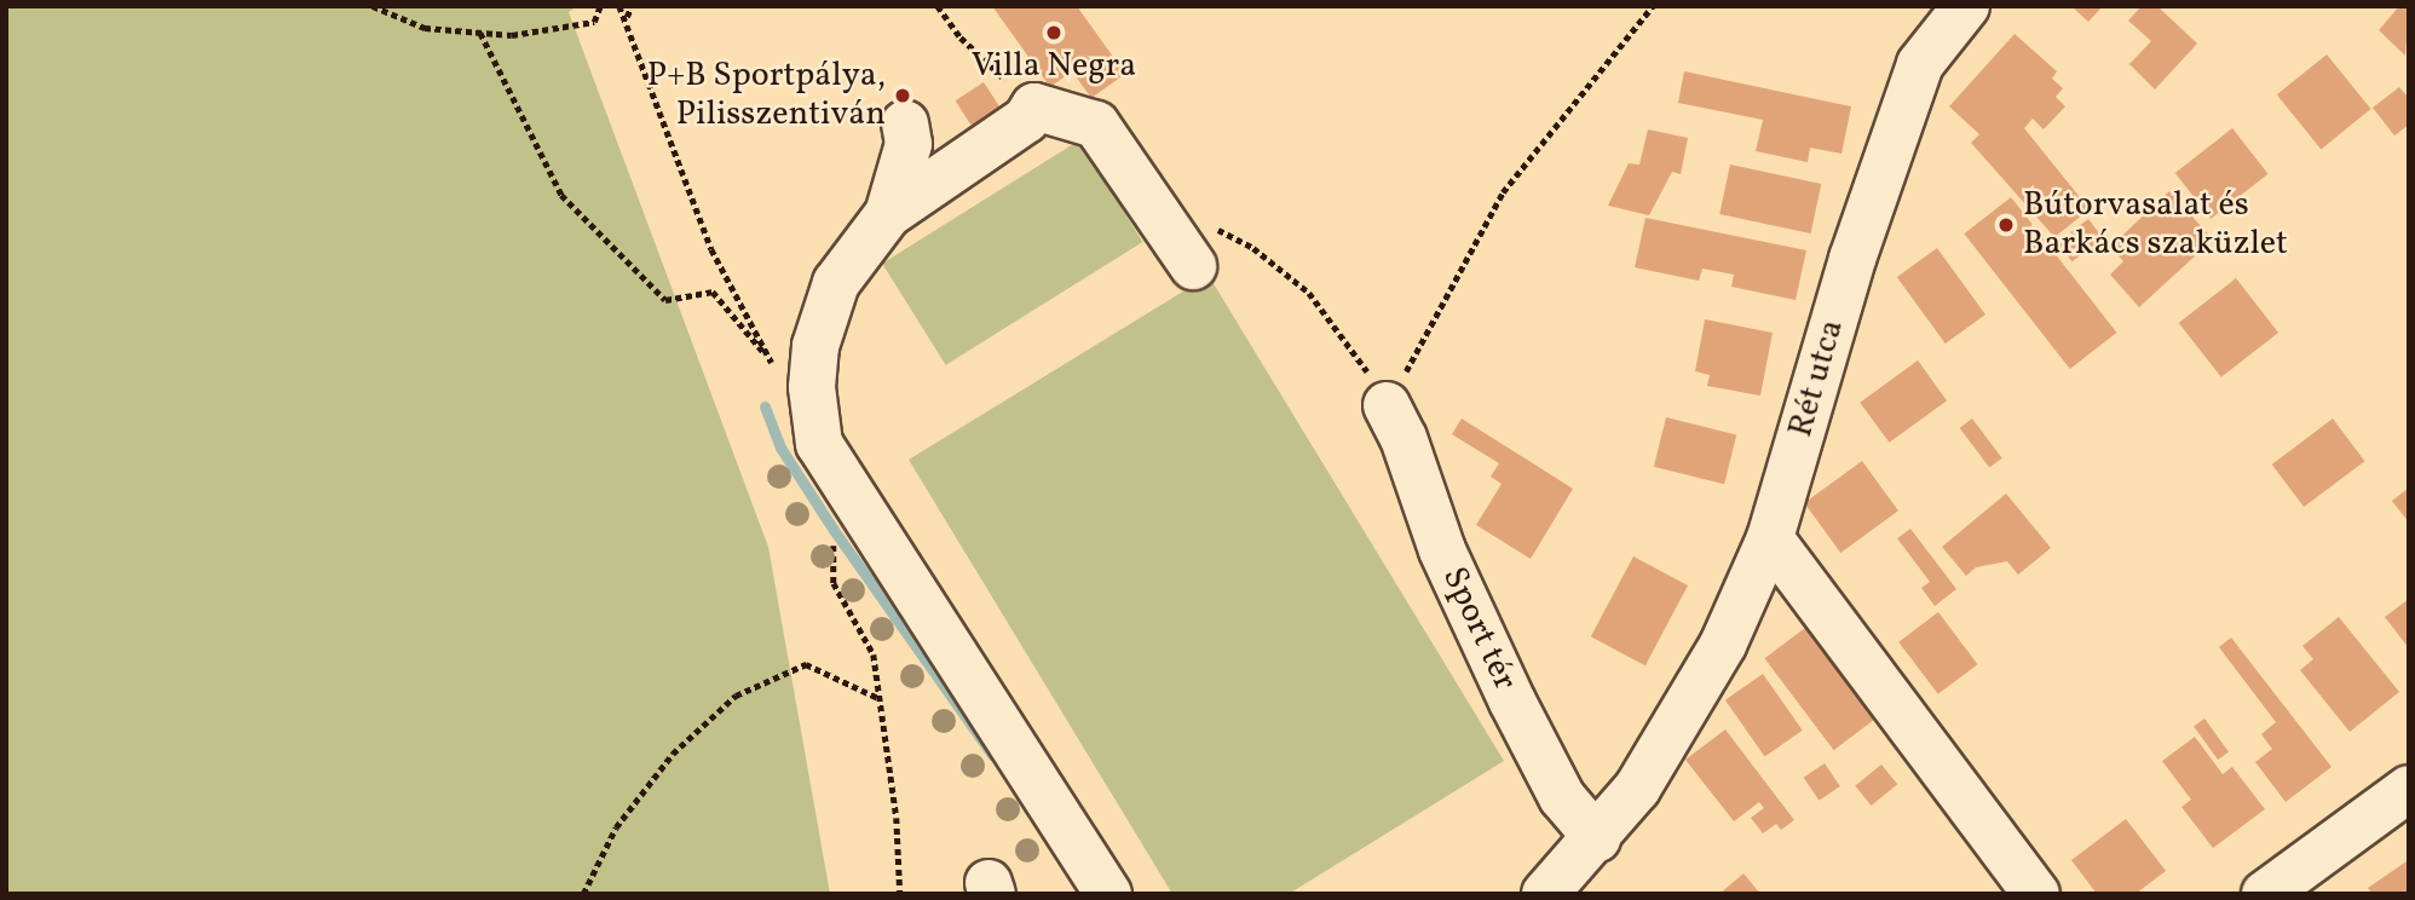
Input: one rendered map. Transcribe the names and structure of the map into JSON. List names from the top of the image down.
{
  "streets": {
    "street": ["Rét utca", "Sport tér"]
  },
  "crossings": [
    ["Rét utca", "Sport tér"]
  ],
  "places": ["Villa Negra", "P+B Sportpálya, Pilisszentiván", "Bútorvasalat és Barkács szaküzlet"]
}
